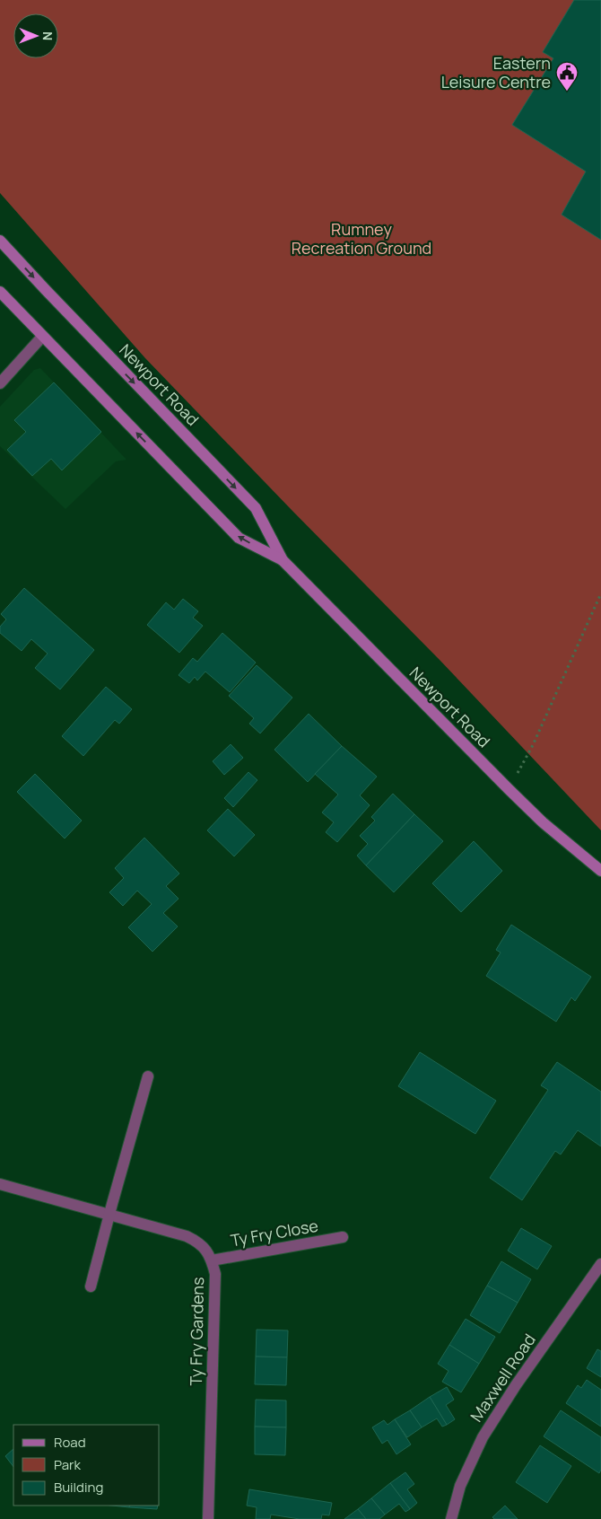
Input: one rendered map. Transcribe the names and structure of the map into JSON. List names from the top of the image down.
{
  "streets": {
    "main road": ["Newport Road"],
    "street": ["Ty Fry Close", "Ty Fry Gardens", "Maxwell Road"]
  },
  "crossings": [
    ["Ty Fry Close", "Ty Fry Gardens"]
  ],
  "parks": ["Rumney Recreation Ground"],
  "places": {
    "public building": ["Eastern Leisure Centre"]
  },
  "legend": ["Road", "Park", "Building"],
  "north": "right"
}
